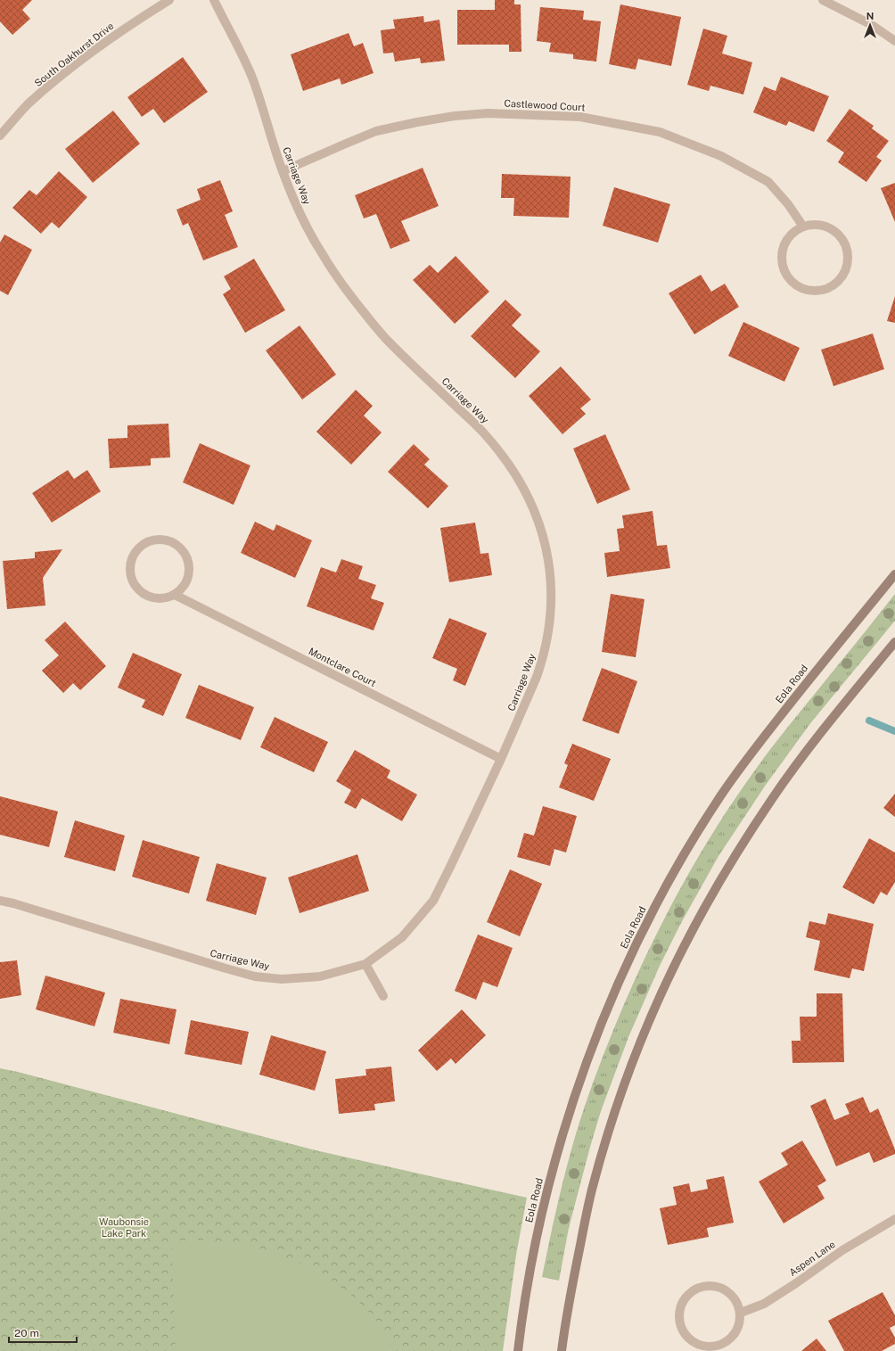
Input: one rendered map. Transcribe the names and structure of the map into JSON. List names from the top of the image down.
{
  "streets": {
    "main road": ["Eola Road"],
    "street": [
      "South Oakhurst Drive",
      "Castlewood Court",
      "Carriage Way",
      "Montclare Court",
      "Aspen Lane"
    ]
  },
  "crossings": [
    ["Castlewood Court", "Carriage Way"],
    ["Carriage Way", "Montclare Court"]
  ],
  "parks": ["Waubonsie Lake Park"],
  "scale_bar": "20 m",
  "north": "top"
}
